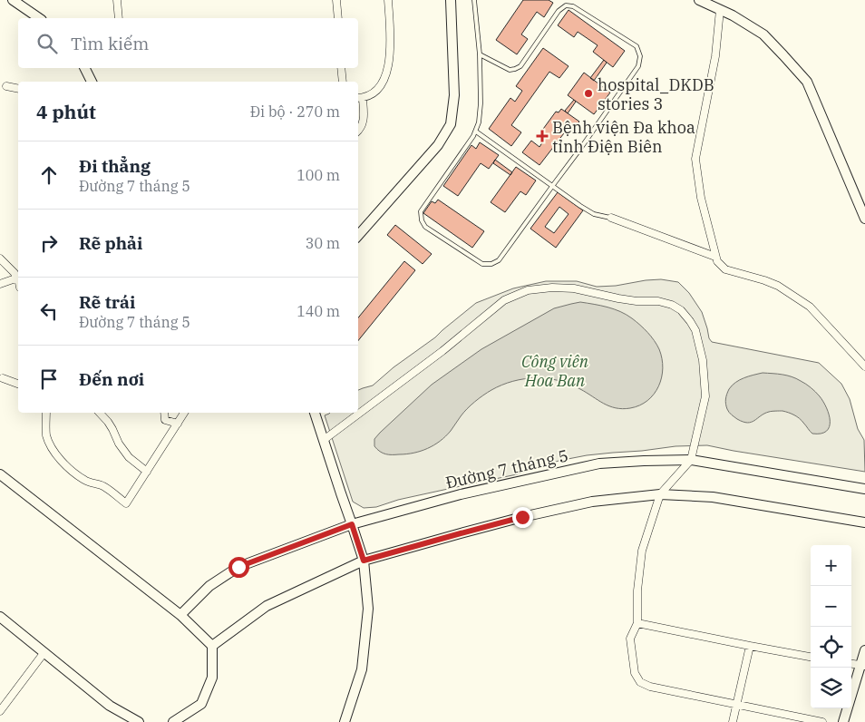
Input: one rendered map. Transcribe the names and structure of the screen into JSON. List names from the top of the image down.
{
  "streets": {
    "street": ["Đường 7 tháng 5"]
  },
  "parks": ["Công viên Hoa Ban"],
  "places": {
    "other": ["hospital_DKDB stories 3"],
    "health": ["Bệnh viện Đa khoa tỉnh Điện Biên"]
  },
  "page": {
    "search": "Tìm kiếm",
    "heading": ["4 phút", "Đi bộ · 270 m"],
    "list": [
      ["Đi thẳng", "Đường 7 tháng 5", "100 m"],
      ["Rẽ phải", "30 m"],
      ["Rẽ trái", "Đường 7 tháng 5", "140 m"],
      "Đến nơi"
    ],
    "map_buttons": ["+", "−"]
  }
}
